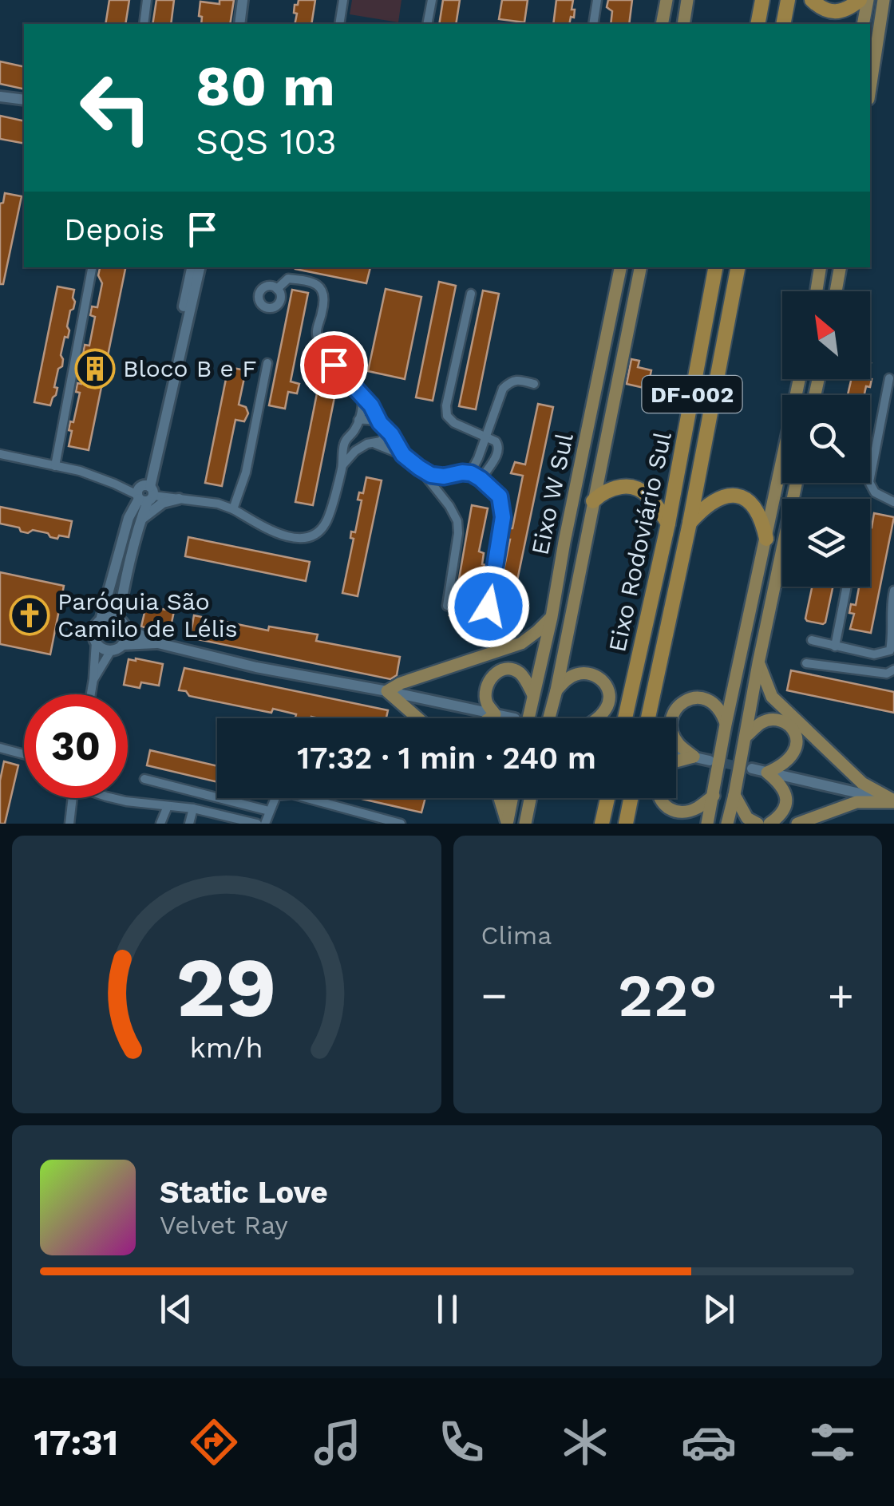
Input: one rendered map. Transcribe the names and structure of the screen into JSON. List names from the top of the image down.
{
  "streets": {
    "highway": ["DF-002", "Eixo Rodoviário Sul"],
    "main road": ["Eixo W Sul"]
  },
  "places": {
    "building": ["Bloco B e F"],
    "church": ["Paróquia São Camilo de Lélis"]
  },
  "north": "top left",
  "page": {
    "turn": ["80 m", "SQS 103"],
    "then": "Depois",
    "limit": "30",
    "trip": "17:32 · 1 min · 240 m",
    "tile": "Clima",
    "heat": ["−", "22°", "+"],
    "song": ["Static Love", "Velvet Ray"],
    "tabs": "17:31",
    "gauge": ["29", "km/h"]
  }
}
